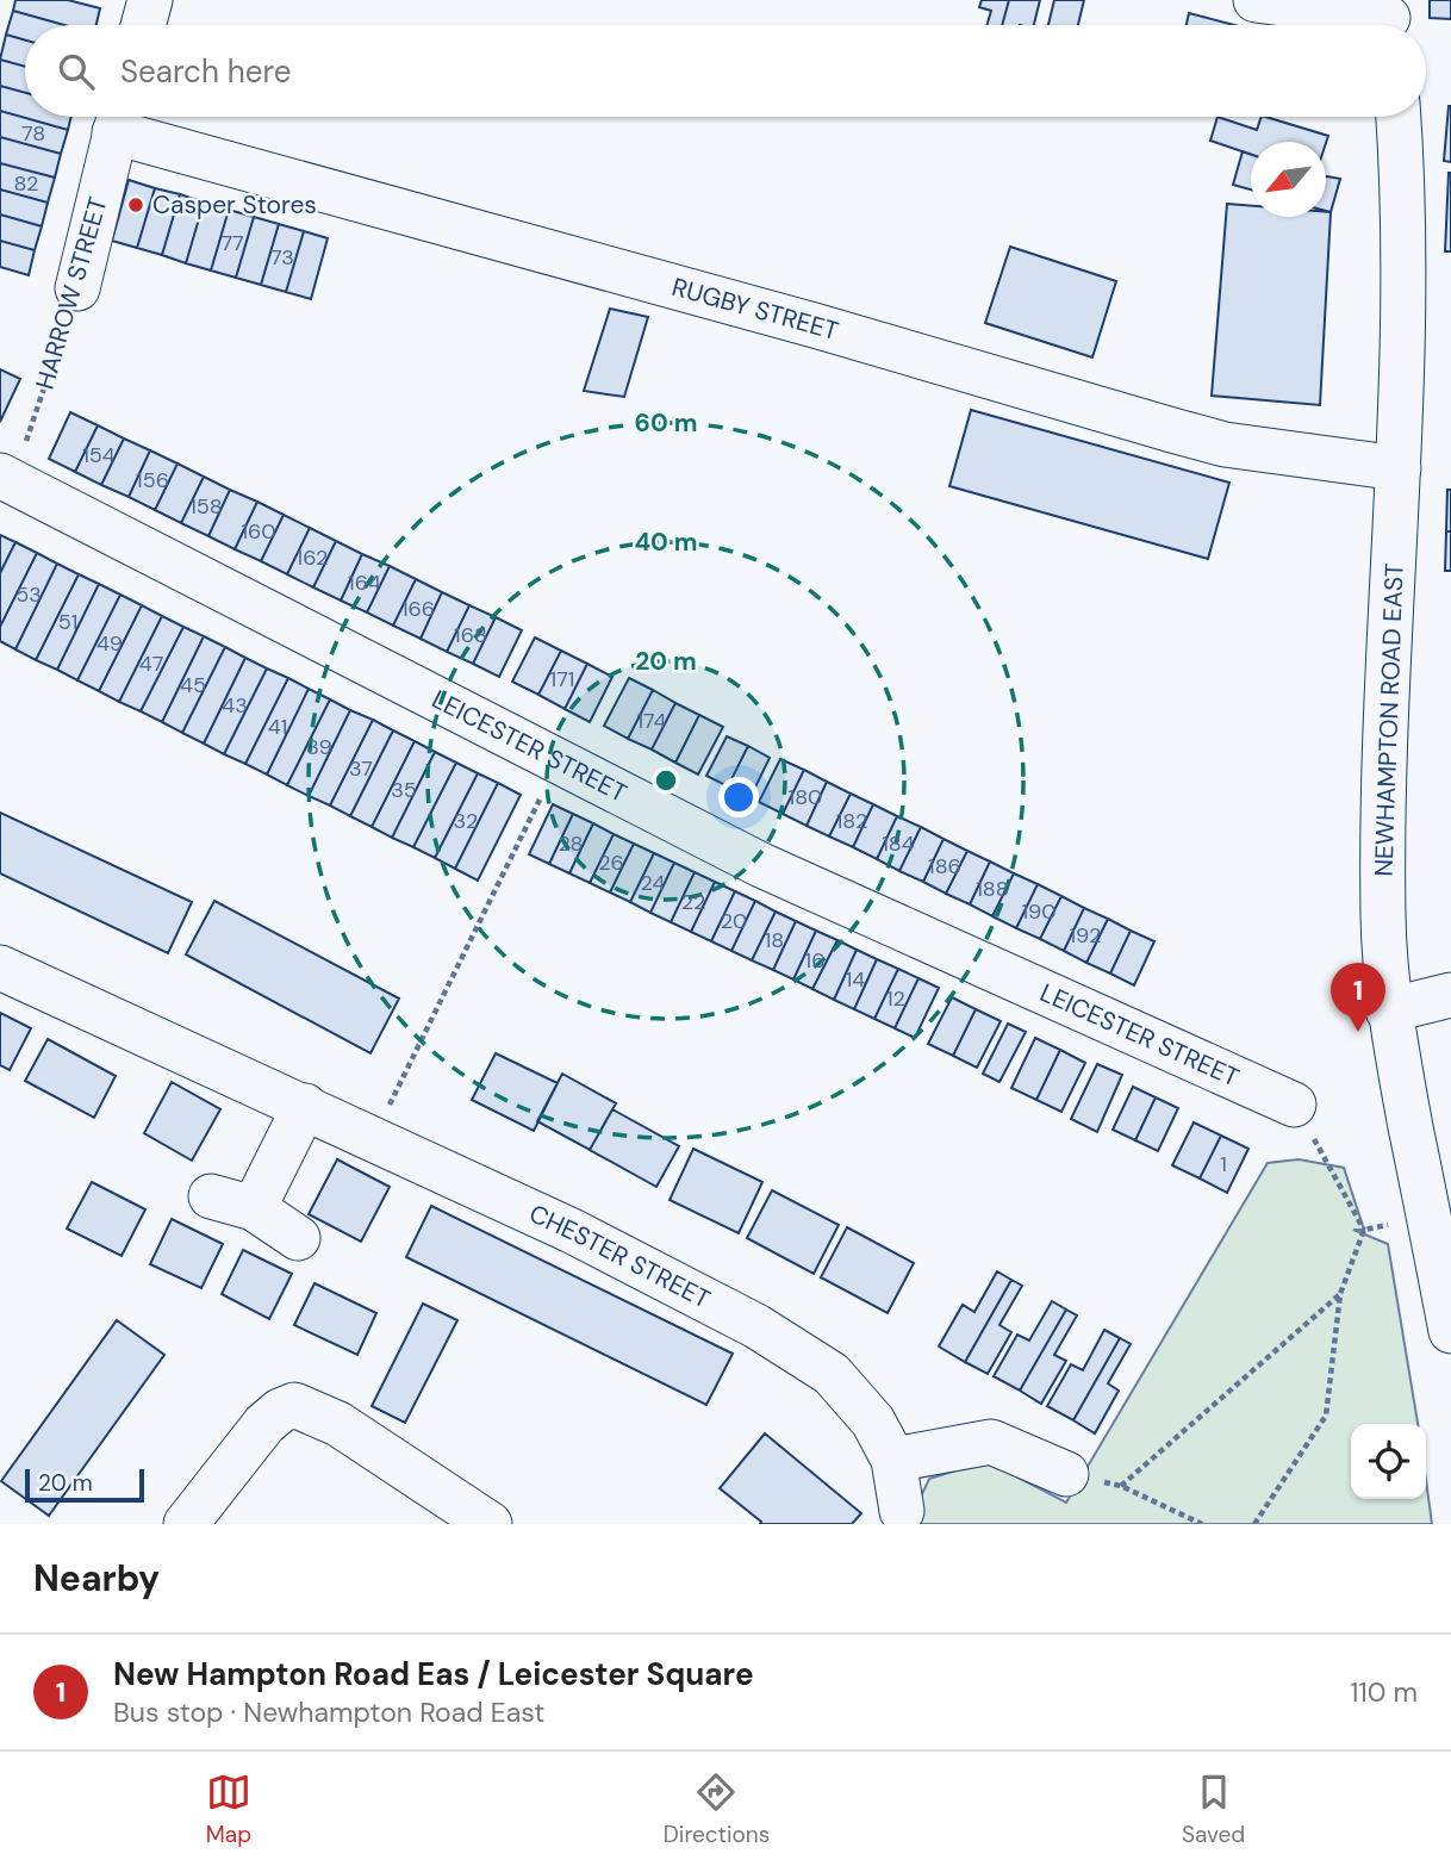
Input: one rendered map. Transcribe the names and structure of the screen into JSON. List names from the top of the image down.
{
  "streets": {
    "street": [
      "HARROW STREET",
      "RUGBY STREET",
      "NEWHAMPTON ROAD EAST",
      "LEICESTER STREET",
      "CHESTER STREET"
    ]
  },
  "crossings": [
    ["HARROW STREET", "RUGBY STREET"],
    ["HARROW STREET", "LEICESTER STREET"],
    ["RUGBY STREET", "NEWHAMPTON ROAD EAST"]
  ],
  "places": ["Casper Stores"],
  "house_numbers": [
    "78",
    "82",
    "77",
    "73",
    "154",
    "156",
    "158",
    "160",
    "162",
    "164",
    "53",
    "166",
    "51",
    "168",
    "49",
    "47",
    "171",
    "45",
    "43",
    "174",
    "41",
    "39",
    "37",
    "35",
    "180",
    "32",
    "182",
    "28",
    "184",
    "26",
    "186",
    "24",
    "188",
    "22",
    "190",
    "20",
    "192",
    "18",
    "16",
    "14",
    "12",
    "1"
  ],
  "scale_bar": "20 m",
  "north": "bottom left",
  "page": {
    "search": "Search here",
    "pins": "1",
    "scale": "20 m",
    "heading": "Nearby",
    "list": [
      {
        "mark": "1",
        "name": "New Hampton Road Eas / Leicester Square",
        "note": "Bus stop · Newhampton Road East",
        "value": "110 m"
      }
    ],
    "nav": ["Map", "Directions", "Saved"]
  },
  "rings": ["60 m", "40 m", "20 m"]
}
